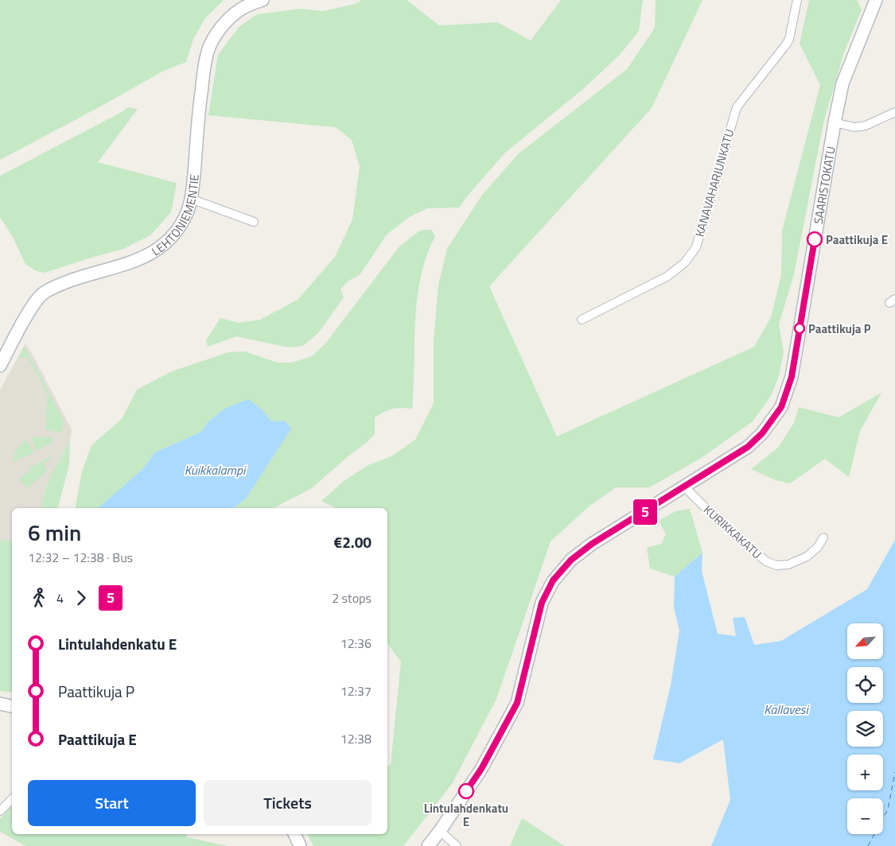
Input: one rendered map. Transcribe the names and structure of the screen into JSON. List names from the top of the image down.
{
  "streets": {
    "main road": ["SAARISTOKATU", "LEHTONIEMENTIE"],
    "street": ["KANAVAHARJUNKATU", "KURIKKAKATU"]
  },
  "crossings": [
    ["SAARISTOKATU", "KURIKKAKATU"]
  ],
  "water": ["Kuikkalampi", "Kallavesi"],
  "places": ["Paattikuja E", "Paattikuja P", "Lintulahdenkatu E"],
  "lines": ["bus line 5"],
  "north": "bottom left",
  "page": {
    "on_map": "5",
    "heading": ["6 min", "12:32 – 12:38 · Bus", "€2.00"],
    "legs": ["4", "5", "2 stops"],
    "list": [
      {
        "name": "Lintulahdenkatu E",
        "value": "12:36"
      },
      {
        "name": "Paattikuja P",
        "value": "12:37"
      },
      {
        "name": "Paattikuja E",
        "value": "12:38"
      }
    ],
    "map_buttons": ["+", "−"],
    "buttons": ["Start", "Tickets"]
  }
}
